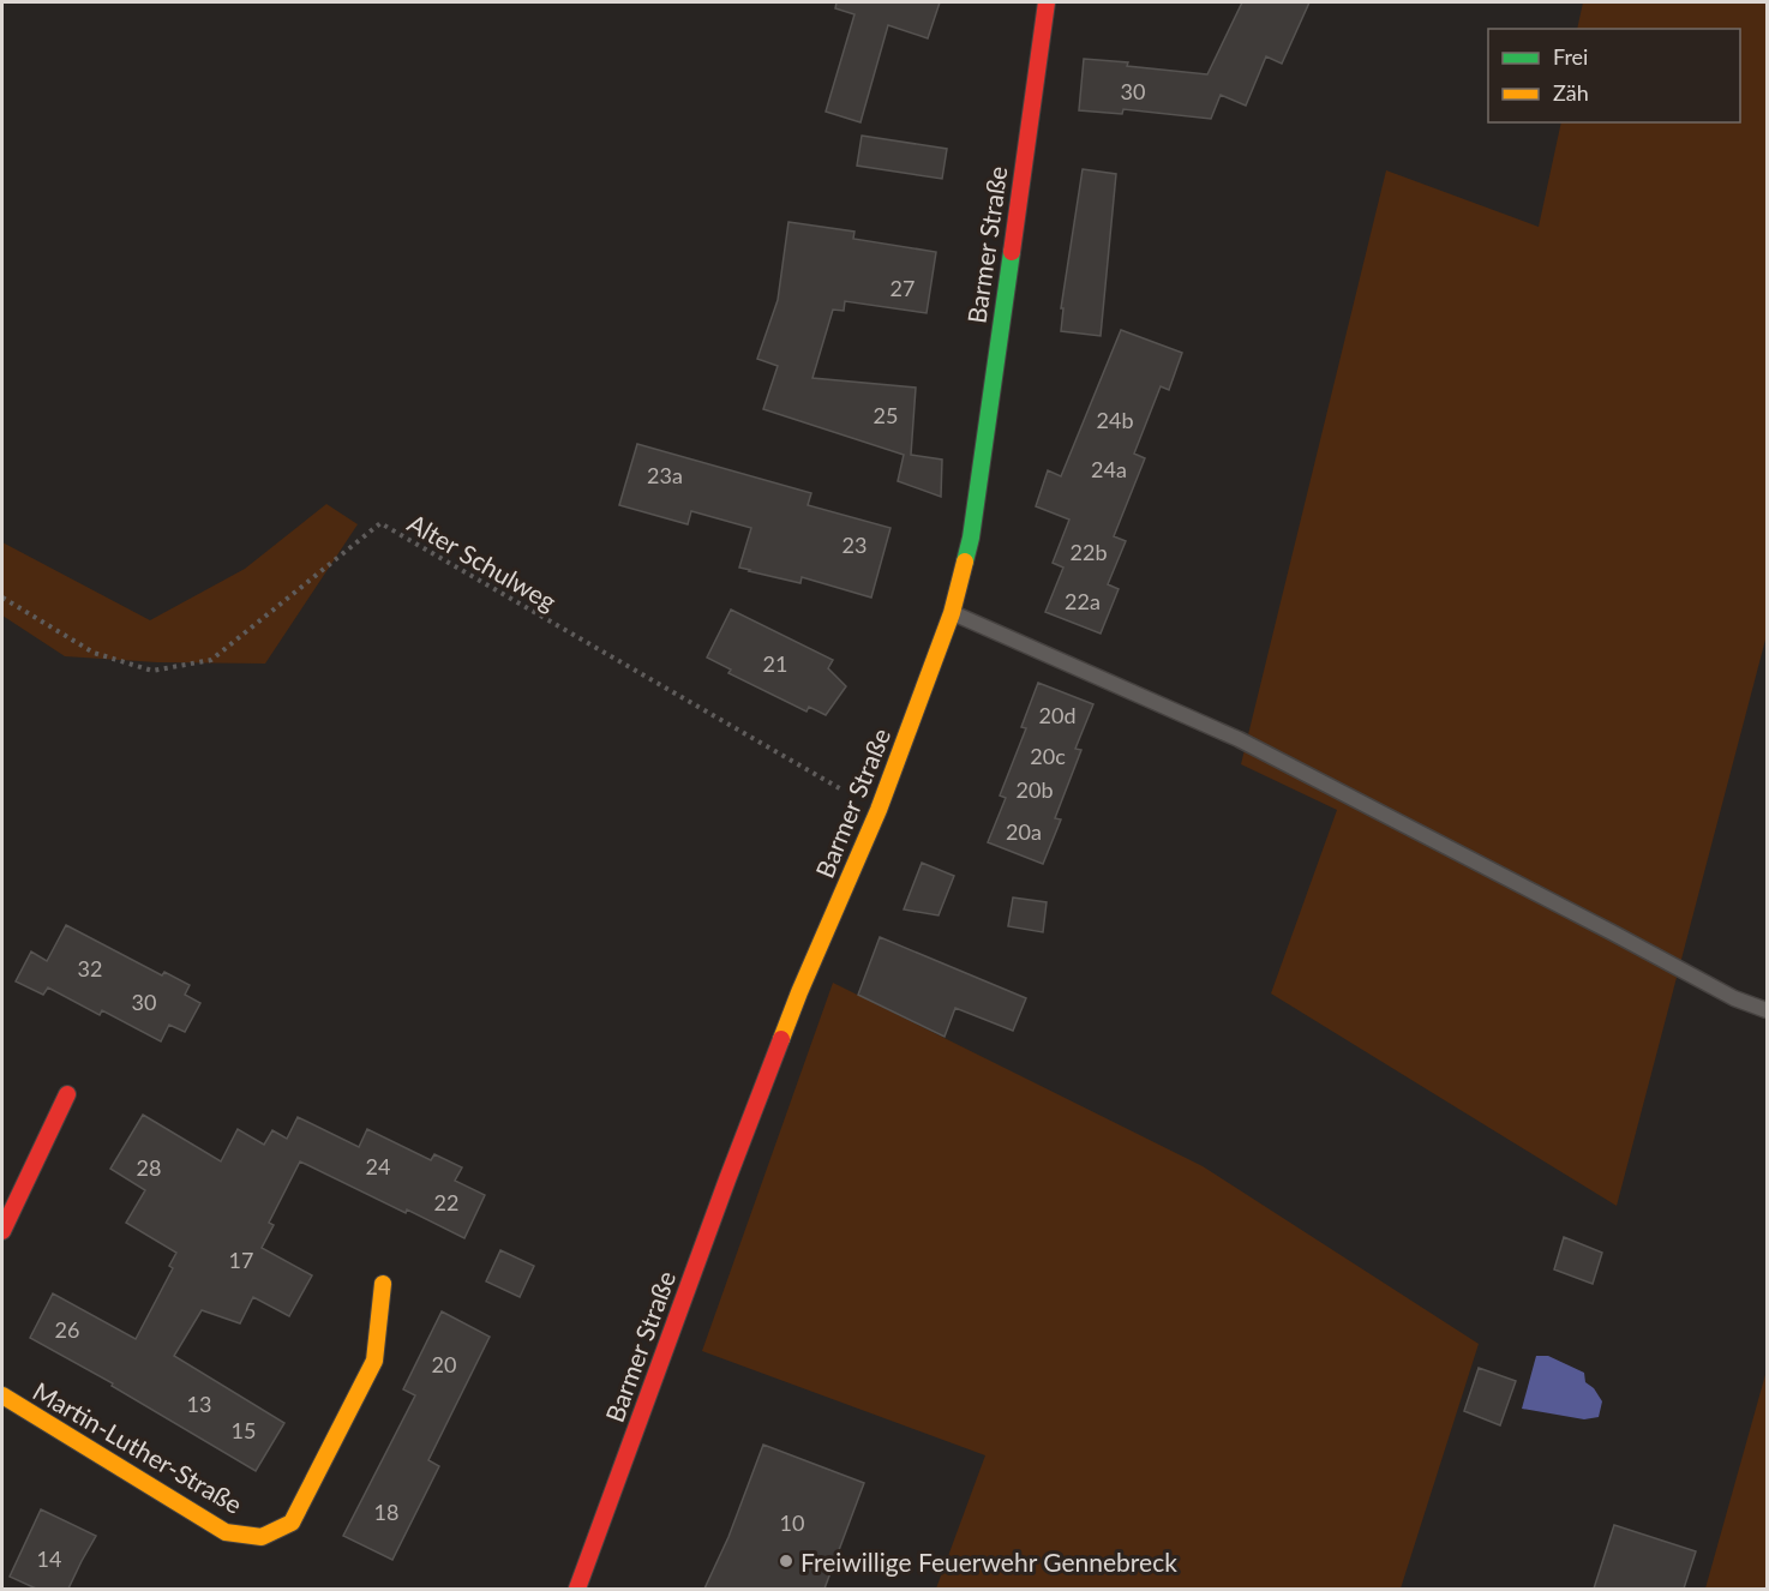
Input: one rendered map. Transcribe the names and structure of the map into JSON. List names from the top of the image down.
{
  "streets": {
    "main road": ["Barmer Straße", "Martin-Luther-Straße"],
    "path": ["Alter Schulweg"]
  },
  "crossings": [
    ["Barmer Straße", "Alter Schulweg"]
  ],
  "places": ["Freiwillige Feuerwehr Gennebreck"],
  "house_numbers": [
    "30",
    "27",
    "25",
    "24b",
    "24a",
    "23a",
    "23",
    "22b",
    "22a",
    "21",
    "20d",
    "20c",
    "20b",
    "20a",
    "32",
    "30",
    "24",
    "28",
    "22",
    "17",
    "26",
    "20",
    "13",
    "15",
    "18",
    "10",
    "14"
  ],
  "legend": ["Frei", "Zäh"]
}
